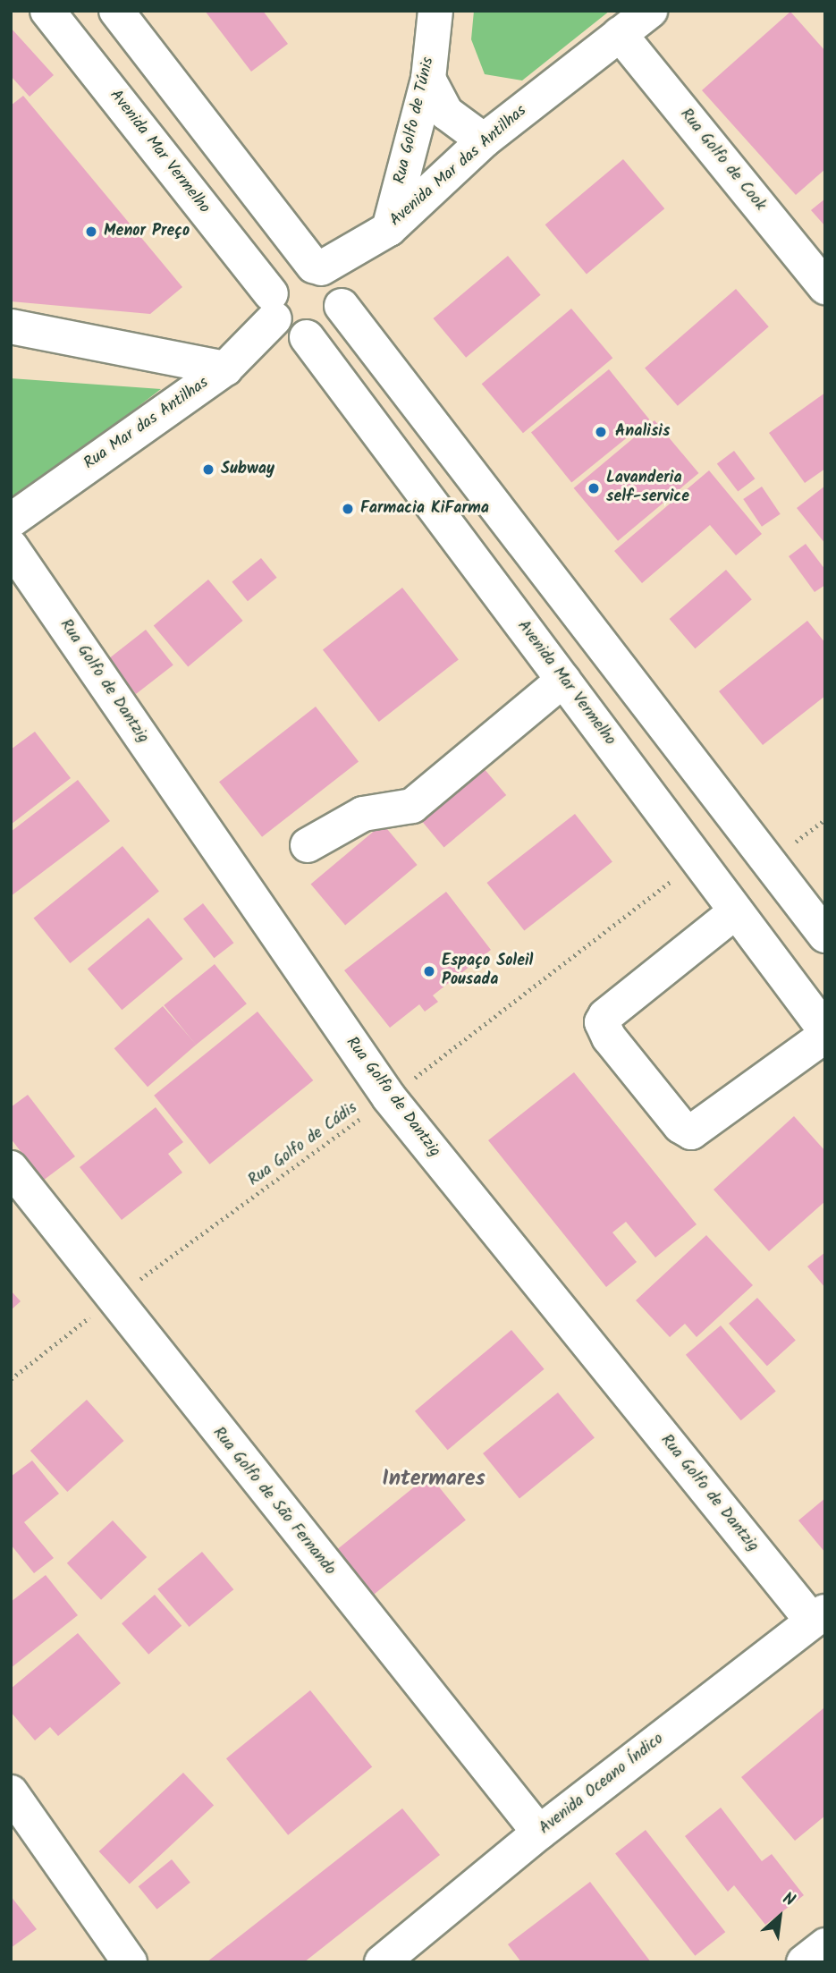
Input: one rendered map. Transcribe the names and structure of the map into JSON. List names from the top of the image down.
{
  "streets": {
    "street": [
      "Rua Golfo de Túnis",
      "Avenida Mar Vermelho",
      "Rua Golfo de Cook",
      "Avenida Mar das Antilhas",
      "Rua Mar das Antilhas",
      "Rua Golfo de Dantzig",
      "Rua Golfo de São Fernando",
      "Avenida Oceano Índico"
    ],
    "path": ["Rua Golfo de Cádis"]
  },
  "crossings": [
    ["Rua Golfo de Túnis", "Avenida Mar das Antilhas"],
    ["Avenida Mar Vermelho", "Rua Mar das Antilhas"],
    ["Avenida Mar Vermelho", "Rua Golfo de Cádis"],
    ["Rua Golfo de Cook", "Avenida Mar das Antilhas"],
    ["Rua Golfo de Dantzig", "Rua Golfo de Cádis"],
    ["Rua Golfo de Dantzig", "Avenida Oceano Índico"],
    ["Rua Golfo de Cádis", "Rua Golfo de São Fernando"],
    ["Rua Golfo de São Fernando", "Avenida Oceano Índico"]
  ],
  "districts": ["Intermares"],
  "places": [
    "Menor Preço",
    "Analisis",
    "Subway",
    "Lavanderia self-service",
    "Farmacia KiFarma",
    "Espaço Soleil Pousada"
  ],
  "north": "top right"
}
